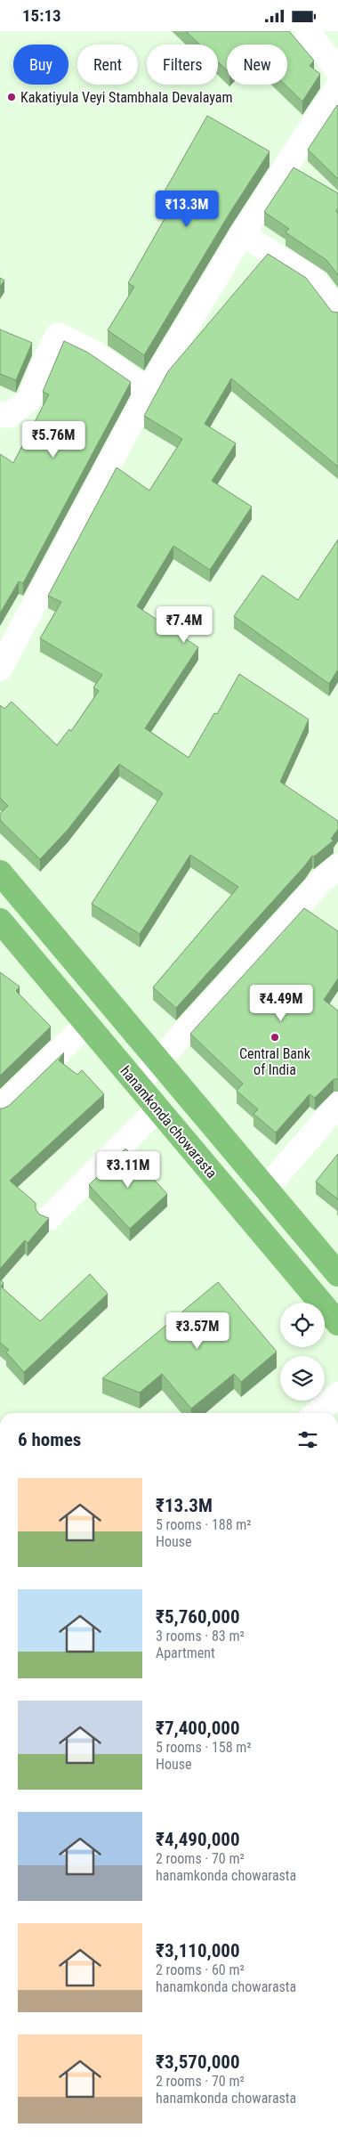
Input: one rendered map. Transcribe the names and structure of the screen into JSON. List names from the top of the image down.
{
  "streets": {
    "highway": ["hanamkonda chowarasta"]
  },
  "places": ["Kakatiyula Veyi Stambhala Devalayam", "Central Bank of India"],
  "page": {
    "status": "15:13",
    "chip": [
      "Buy",
      "Rent",
      "Filters",
      "New"
    ],
    "price": [
      "₹13.3M",
      "₹5.76M",
      "₹7.4M",
      "₹4.49M",
      "₹3.11M",
      "₹3.57M"
    ],
    "heading": "6 homes",
    "list": [
      {
        "name": "₹13.3M",
        "note": "5 rooms · 188 m² · House"
      },
      {
        "name": "₹5,760,000",
        "note": "3 rooms · 83 m² · Apartment"
      },
      {
        "name": "₹7,400,000",
        "note": "5 rooms · 158 m² · House"
      },
      {
        "name": "₹4,490,000",
        "note": "2 rooms · 70 m² · hanamkonda chowarasta"
      },
      {
        "name": "₹3,110,000",
        "note": "2 rooms · 60 m² · hanamkonda chowarasta"
      },
      {
        "name": "₹3,570,000",
        "note": "2 rooms · 70 m² · hanamkonda chowarasta"
      }
    ]
  }
}
